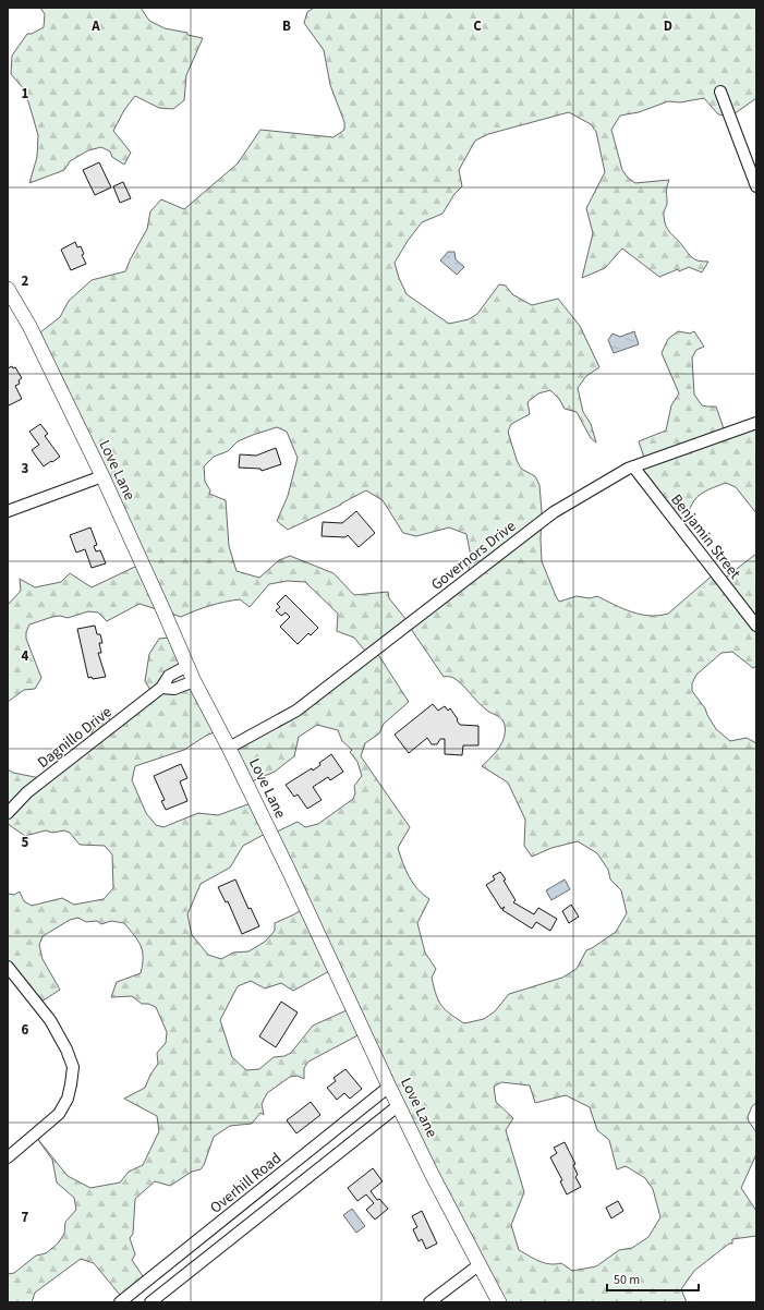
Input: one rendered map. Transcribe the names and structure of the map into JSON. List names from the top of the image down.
{
  "streets": {
    "street": [
      "Love Lane",
      "Benjamin Street",
      "Governors Drive",
      "Dagnillo Drive",
      "Overhill Road"
    ]
  },
  "crossings": [
    ["Love Lane", "Governors Drive"],
    ["Love Lane", "Dagnillo Drive"],
    ["Love Lane", "Overhill Road"],
    ["Benjamin Street", "Governors Drive"]
  ],
  "scale_bar": "50 m",
  "grid": {
    "columns": [
      "A",
      "B",
      "C",
      "D"
    ],
    "rows": [
      "1",
      "2",
      "3",
      "4",
      "5",
      "6",
      "7"
    ]
  }
}
